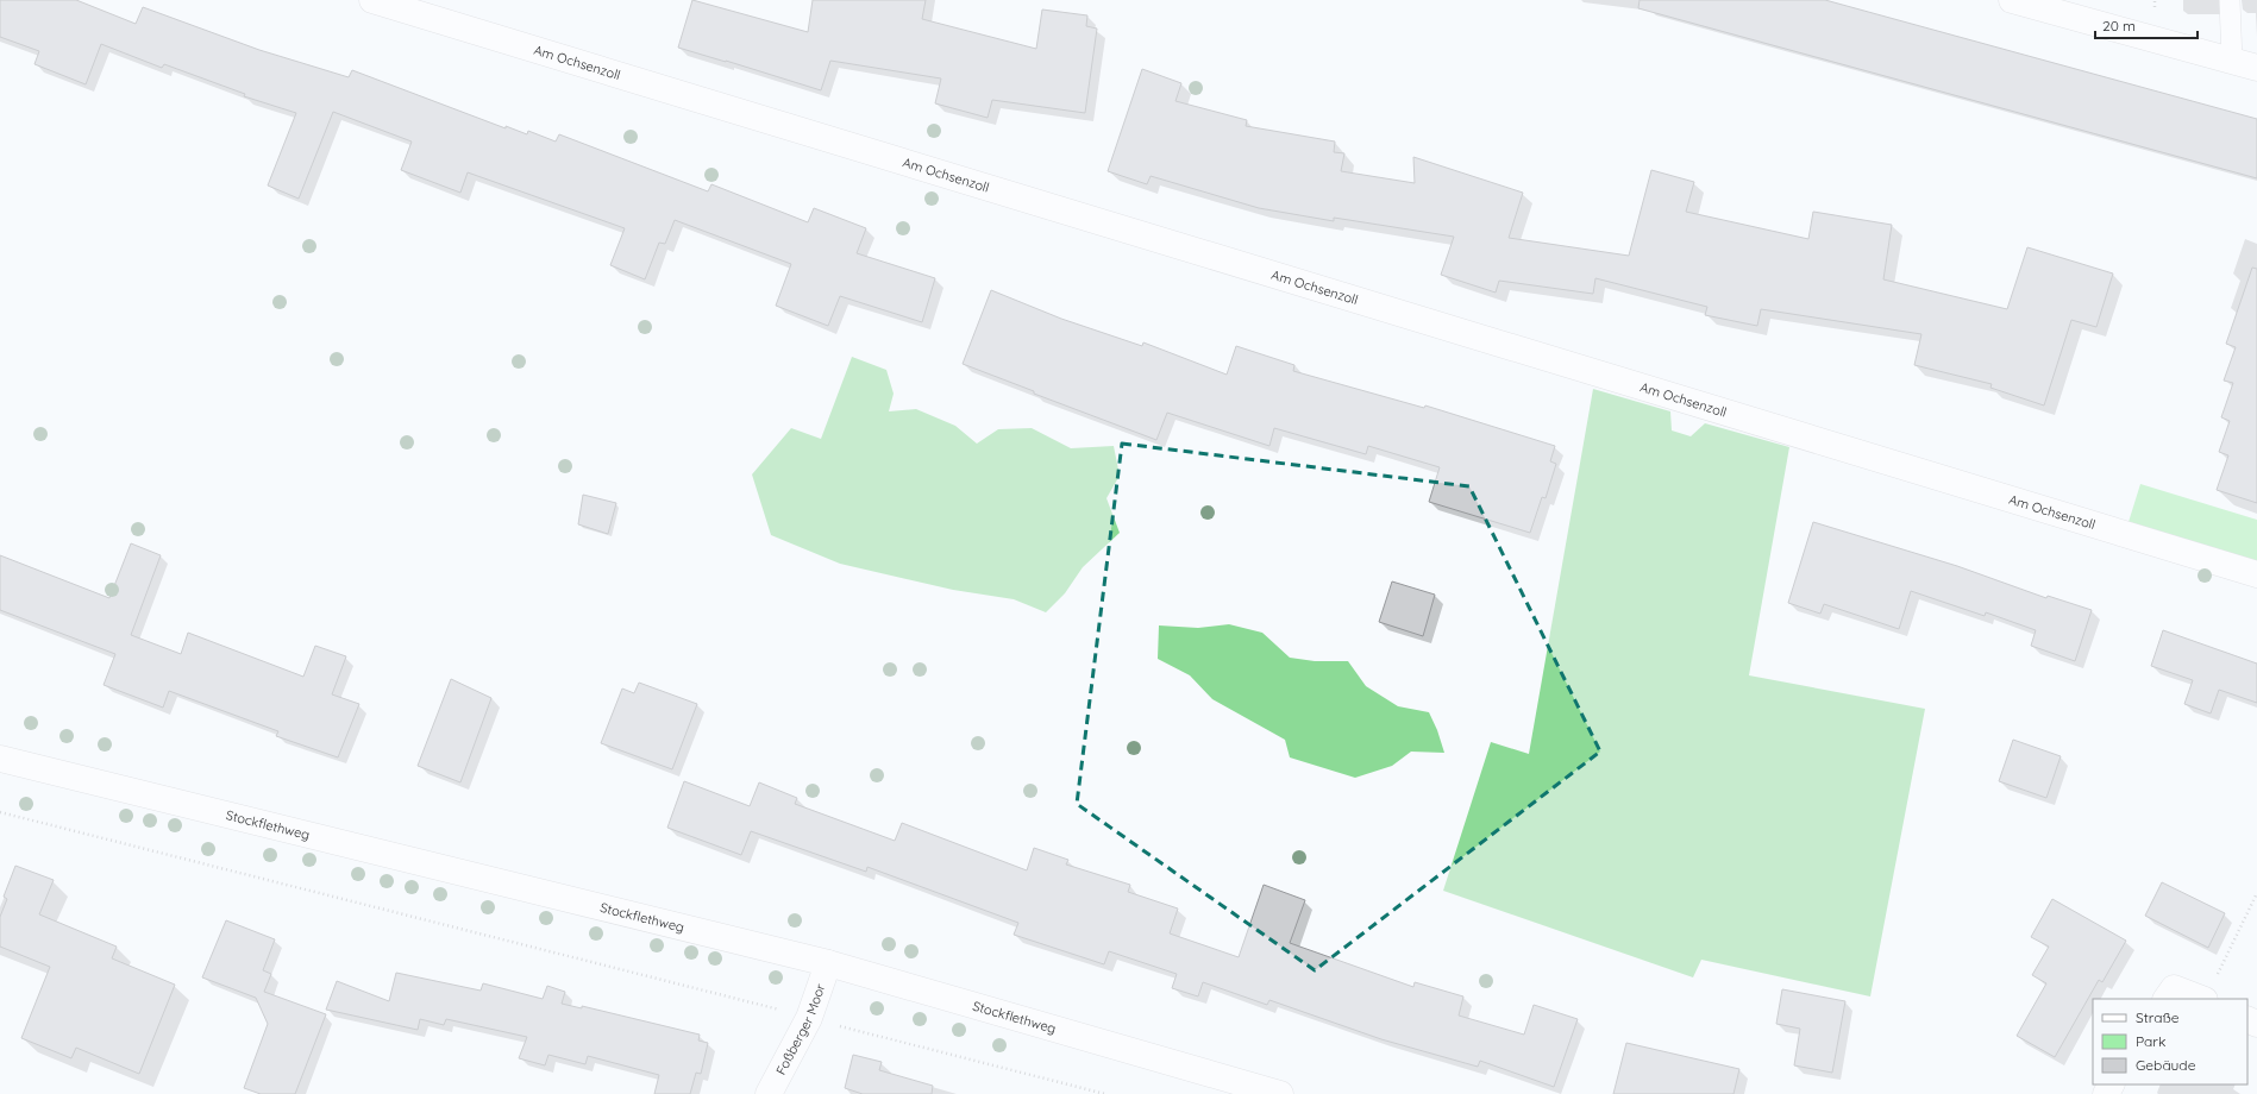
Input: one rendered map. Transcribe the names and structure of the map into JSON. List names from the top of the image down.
{
  "streets": {
    "street": ["Am Ochsenzoll", "Stockflethweg", "Foßberger Moor"]
  },
  "crossings": [
    ["Stockflethweg", "Foßberger Moor"]
  ],
  "legend": ["Straße", "Park", "Gebäude"],
  "scale_bar": "20 m"
}
